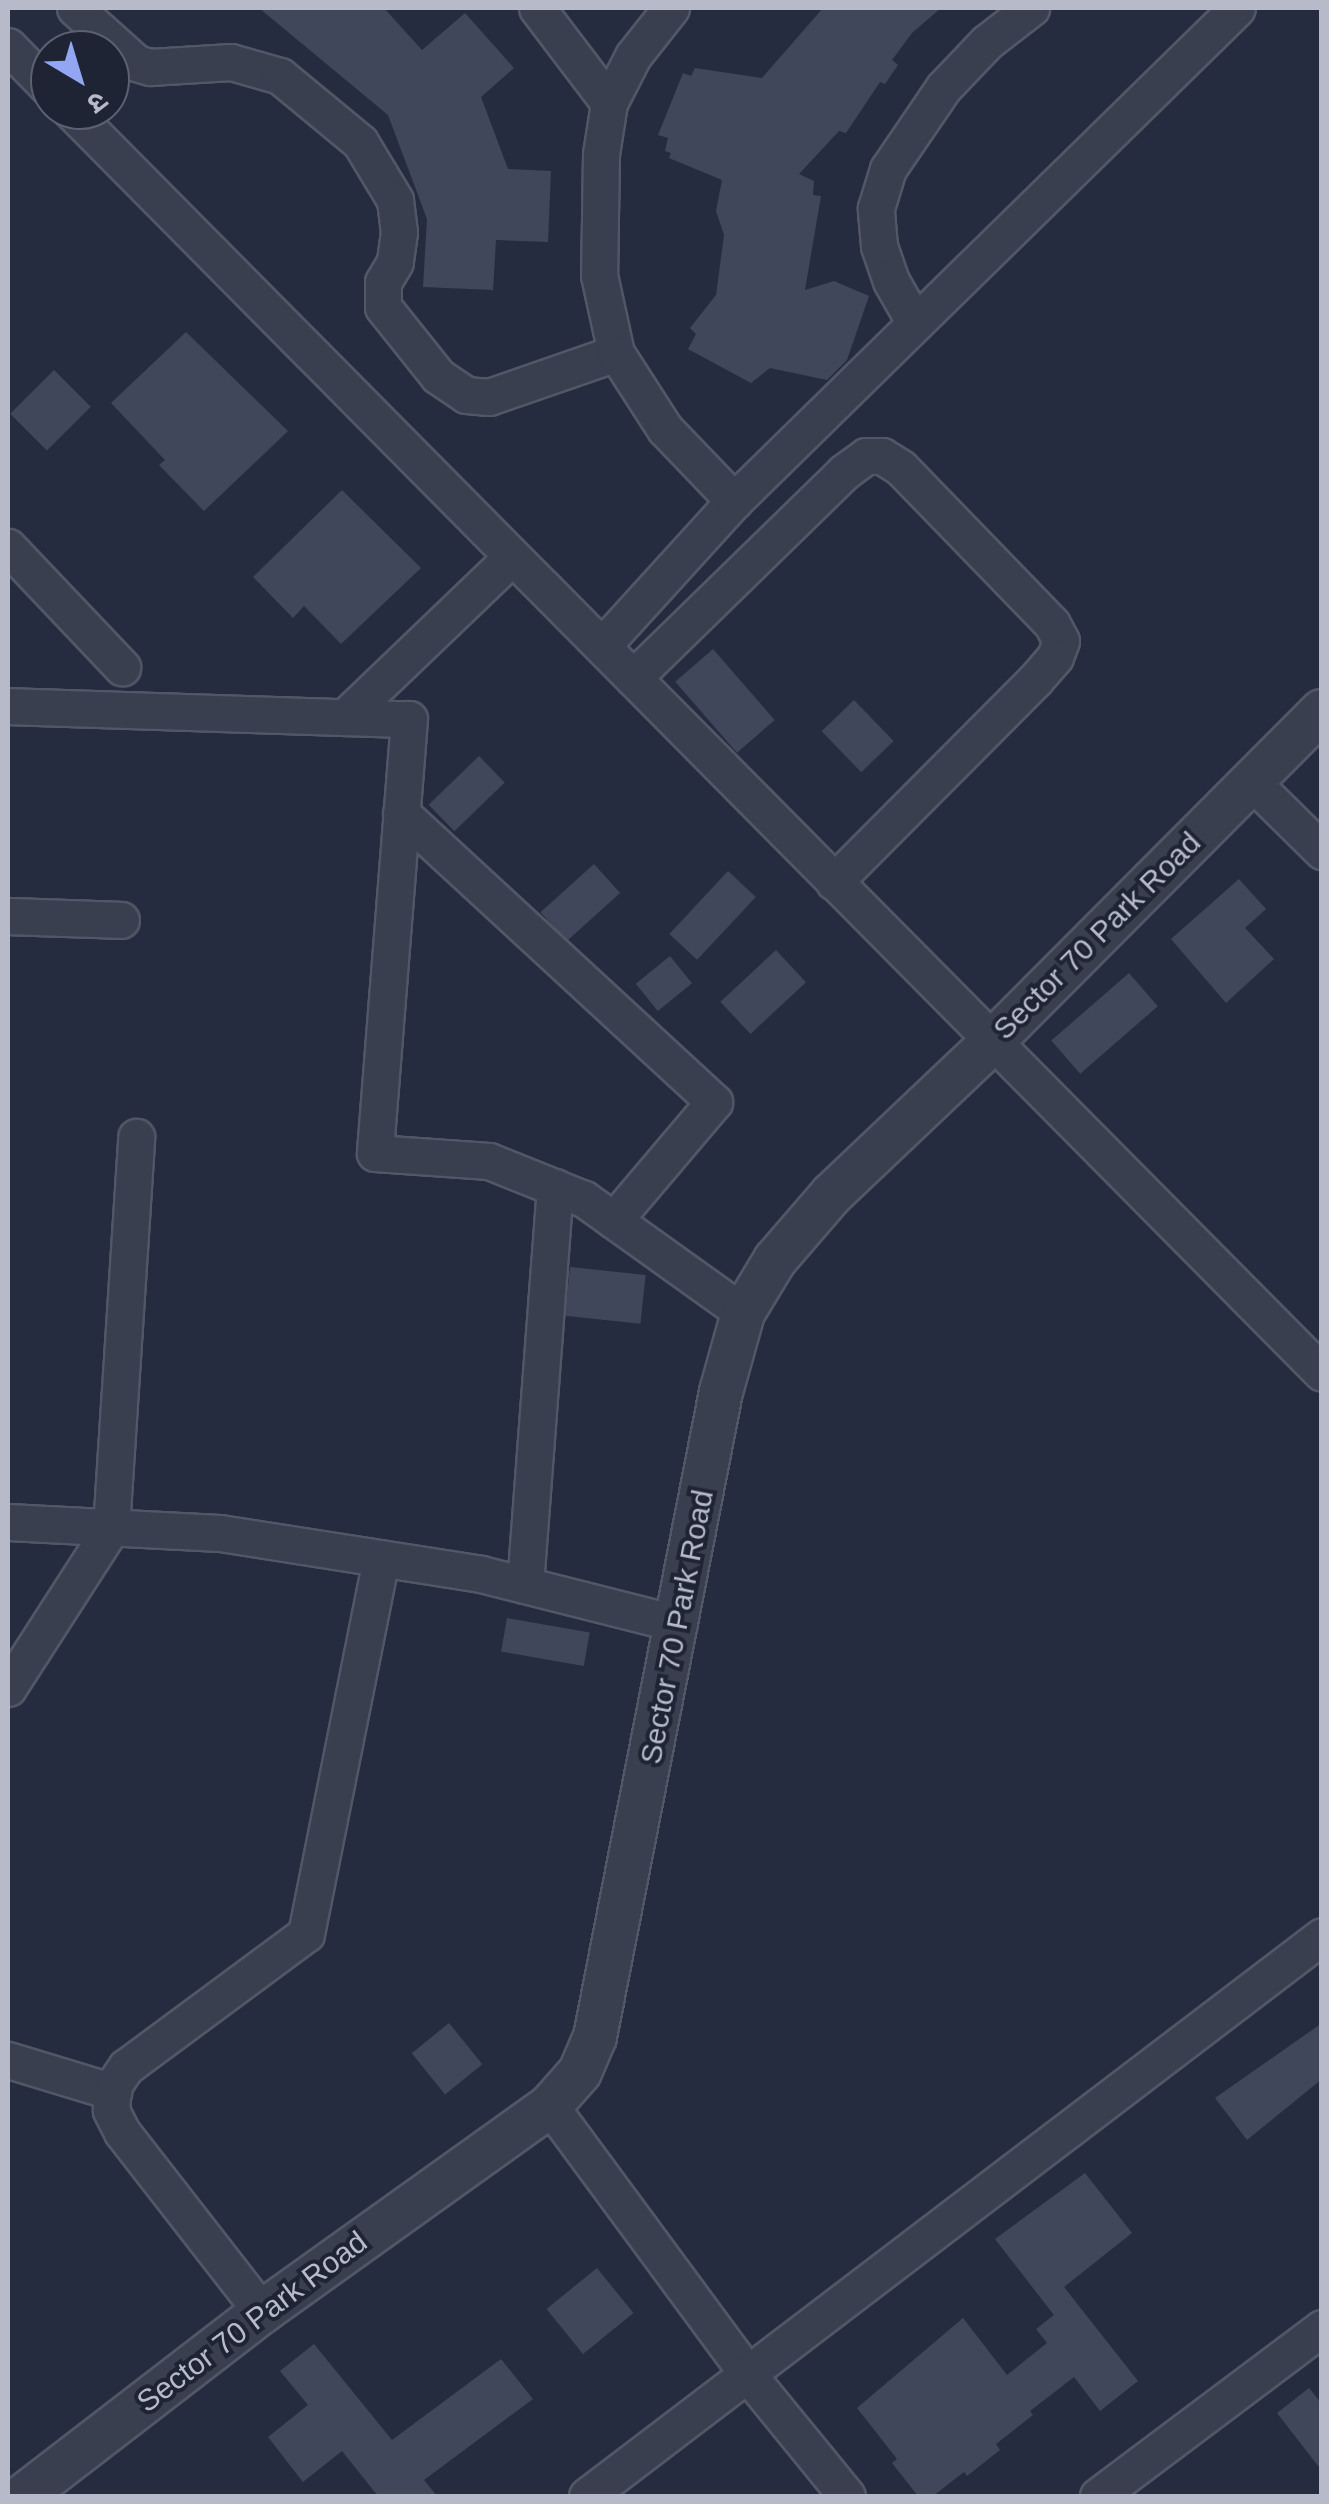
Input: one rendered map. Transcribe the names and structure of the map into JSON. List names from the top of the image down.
{
  "streets": {
    "street": ["Sector 70 Park Road"]
  },
  "north": "bottom right"
}
